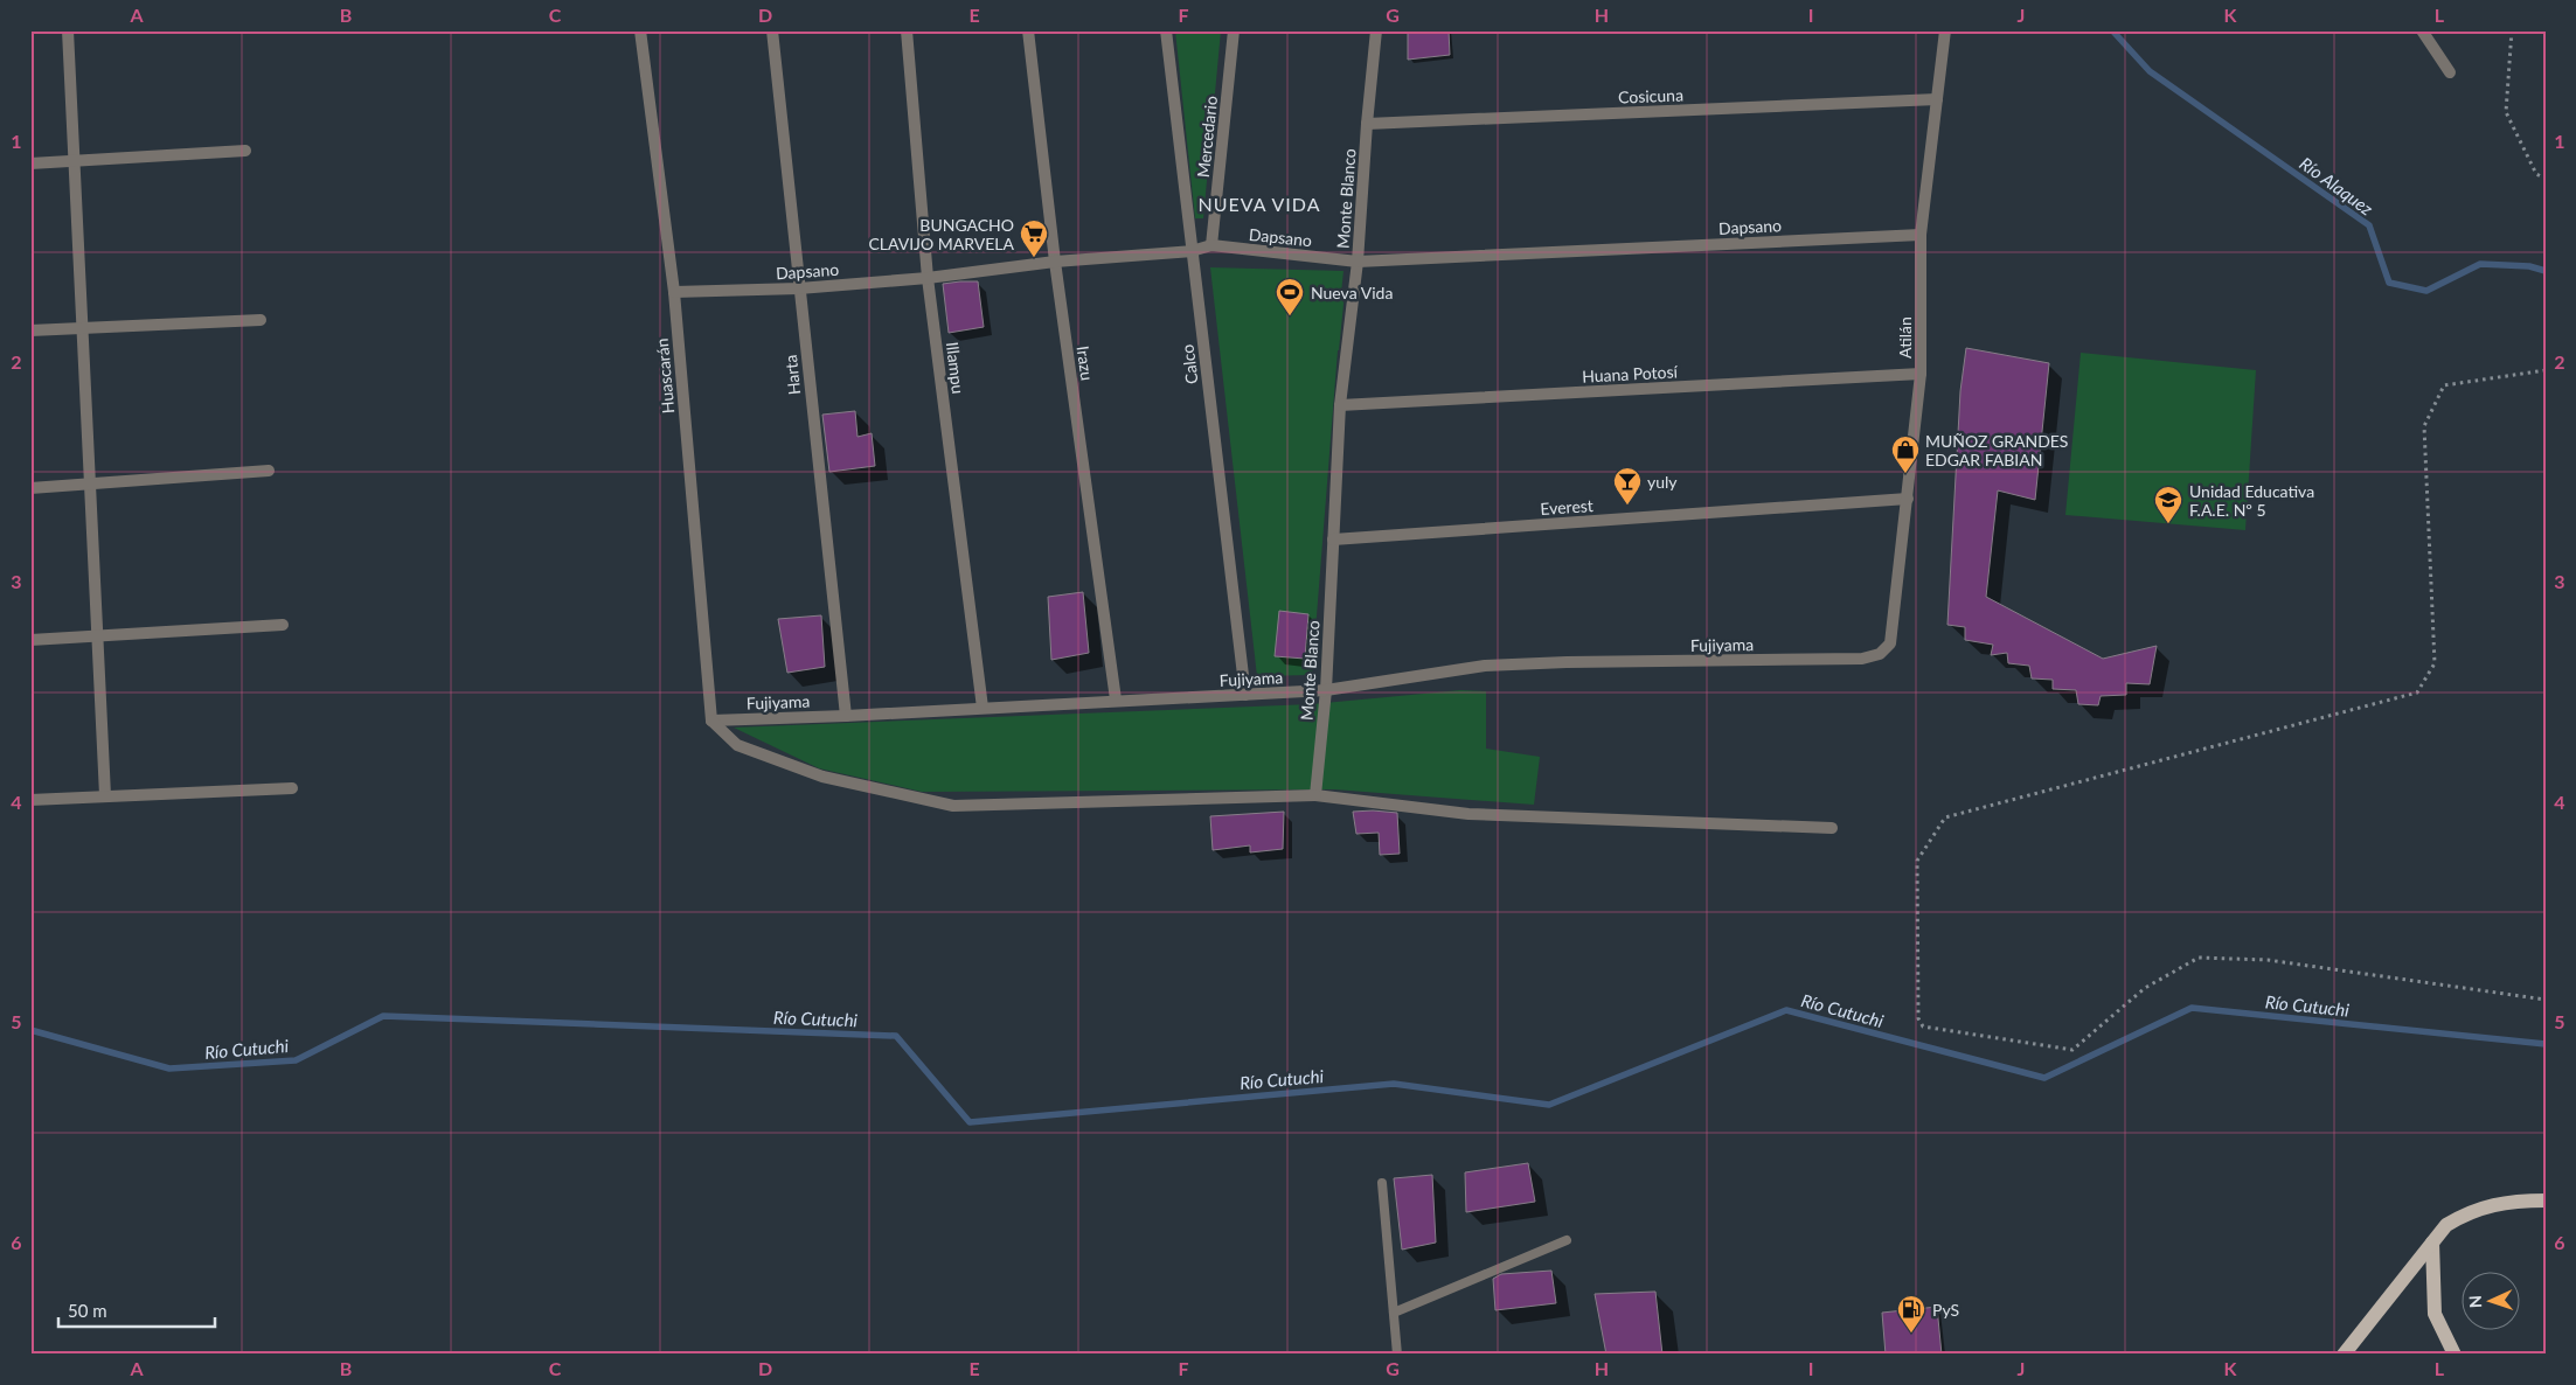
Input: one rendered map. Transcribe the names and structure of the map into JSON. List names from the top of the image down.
{
  "streets": {
    "street": [
      "Cosicuna",
      "Mercedario",
      "Monte Blanco",
      "Dapsano",
      "Atilán",
      "Irazu",
      "Calco",
      "Illampu",
      "Huana Potosí",
      "Harta",
      "Huascarán",
      "Everest",
      "Fujiyama"
    ]
  },
  "crossings": [
    ["Cosicuna", "Monte Blanco"],
    ["Cosicuna", "Atilán"],
    ["Mercedario", "Dapsano"],
    ["Monte Blanco", "Dapsano"],
    ["Monte Blanco", "Huana Potosí"],
    ["Monte Blanco", "Everest"],
    ["Monte Blanco", "Fujiyama"],
    ["Dapsano", "Atilán"],
    ["Dapsano", "Irazu"],
    ["Dapsano", "Calco"],
    ["Dapsano", "Illampu"],
    ["Dapsano", "Harta"],
    ["Dapsano", "Huascarán"],
    ["Atilán", "Huana Potosí"],
    ["Atilán", "Everest"],
    ["Atilán", "Fujiyama"],
    ["Irazu", "Fujiyama"],
    ["Calco", "Fujiyama"],
    ["Illampu", "Fujiyama"],
    ["Harta", "Fujiyama"],
    ["Huascarán", "Fujiyama"]
  ],
  "districts": ["NUEVA VIDA"],
  "water": ["Río Alaquez", "Río Cutuchi"],
  "places": {
    "supermarket": ["BUNGACHO CLAVIJO MARVELA"],
    "sports": ["Nueva Vida"],
    "shop": ["MUÑOZ GRANDES EDGAR FABIAN"],
    "bar": ["yuly"],
    "school or university": ["Unidad Educativa F.A.E. Nº 5"],
    "fuel station": ["PyS"]
  },
  "scale_bar": "50 m",
  "north": "left",
  "grid": {
    "columns": [
      "A",
      "B",
      "C",
      "D",
      "E",
      "F",
      "G",
      "H",
      "I",
      "J",
      "K",
      "L"
    ],
    "rows": [
      "1",
      "2",
      "3",
      "4",
      "5",
      "6"
    ]
  }
}
